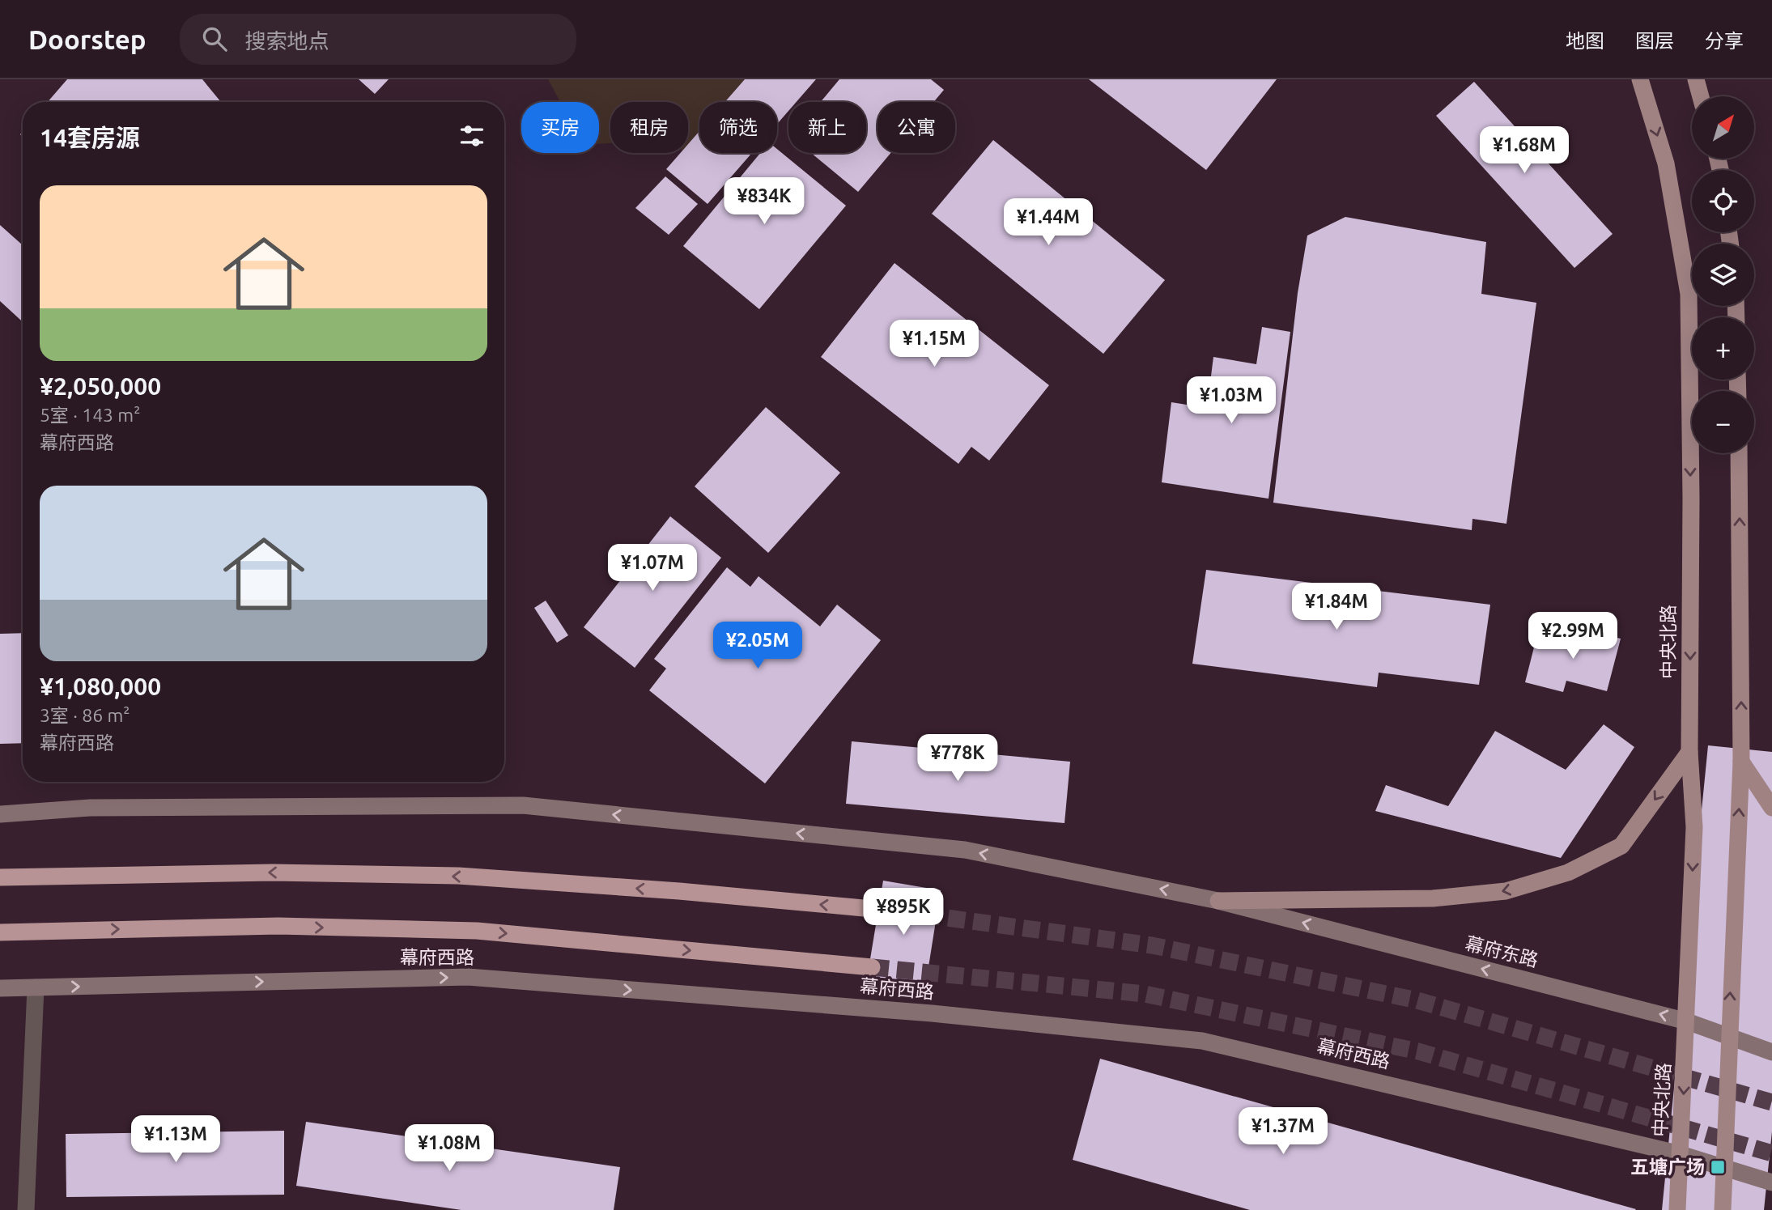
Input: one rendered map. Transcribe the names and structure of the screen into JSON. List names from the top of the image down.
{
  "streets": {
    "highway": ["幕府西路"],
    "main road": ["中央北路", "幕府东路"]
  },
  "crossings": [
    ["中央北路", "幕府东路"],
    ["中央北路", "幕府西路"]
  ],
  "one_way": ["幕府东路"],
  "places": {
    "transit": ["五塘广场"]
  },
  "north": "top right",
  "page": {
    "header": "Doorstep",
    "search": "搜索地点",
    "nav": ["地图", "图层", "分享"],
    "map_buttons": ["+", "−"],
    "chip": [
      "买房",
      "租房",
      "筛选",
      "新上",
      "公寓"
    ],
    "heading": "14套房源",
    "price": [
      "¥1.68M",
      "¥834K",
      "¥1.44M",
      "¥1.15M",
      "¥1.03M",
      "¥1.07M",
      "¥1.84M",
      "¥2.99M",
      "¥2.05M",
      "¥778K",
      "¥895K",
      "¥1.37M",
      "¥1.13M",
      "¥1.08M"
    ],
    "list": [
      {
        "name": "¥2,050,000",
        "note": "5室 · 143 m² · 幕府西路"
      },
      {
        "name": "¥1,080,000",
        "note": "3室 · 86 m² · 幕府西路"
      }
    ]
  }
}
